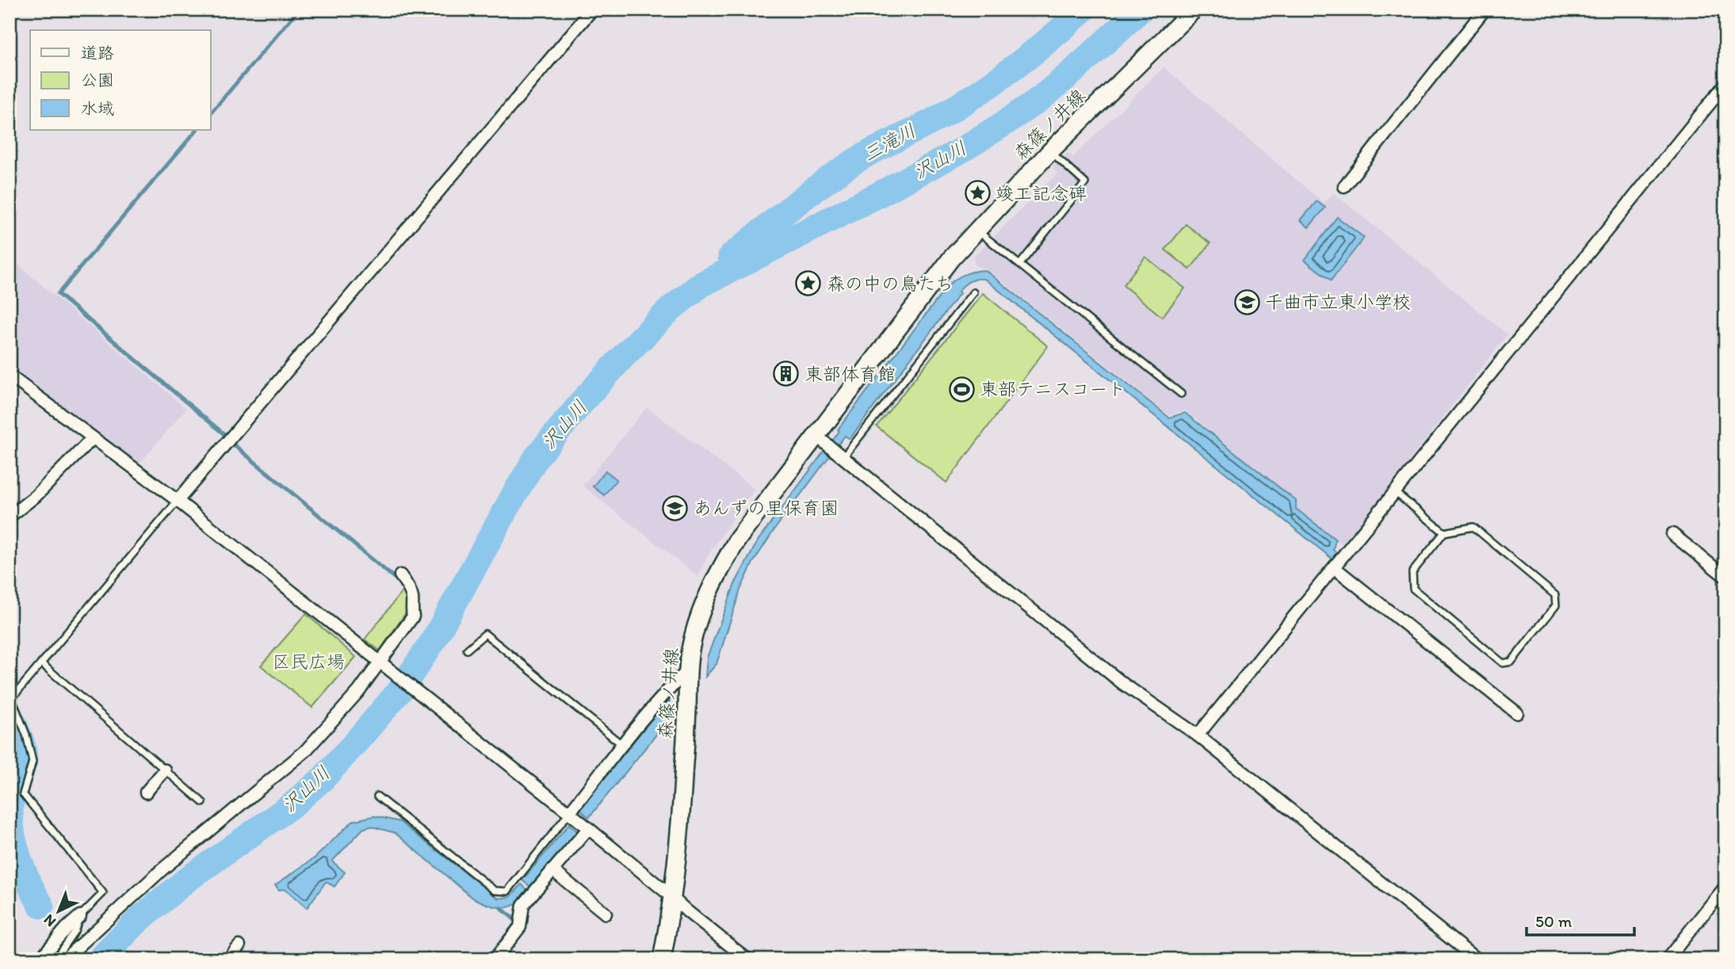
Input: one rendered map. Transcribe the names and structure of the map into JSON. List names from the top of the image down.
{
  "streets": {
    "main road": ["森篠ノ井線"]
  },
  "water": ["三滝川", "沢山川"],
  "parks": ["区民広場"],
  "places": {
    "place": ["竣工記念碑", "森の中の鳥たち"],
    "school or university": ["千曲市立東小学校", "あんずの里保育園"],
    "building": ["東部体育館"],
    "sports": ["東部テニスコート"]
  },
  "legend": ["道路", "公園", "水域"],
  "scale_bar": "50 m",
  "north": "bottom left"
}
